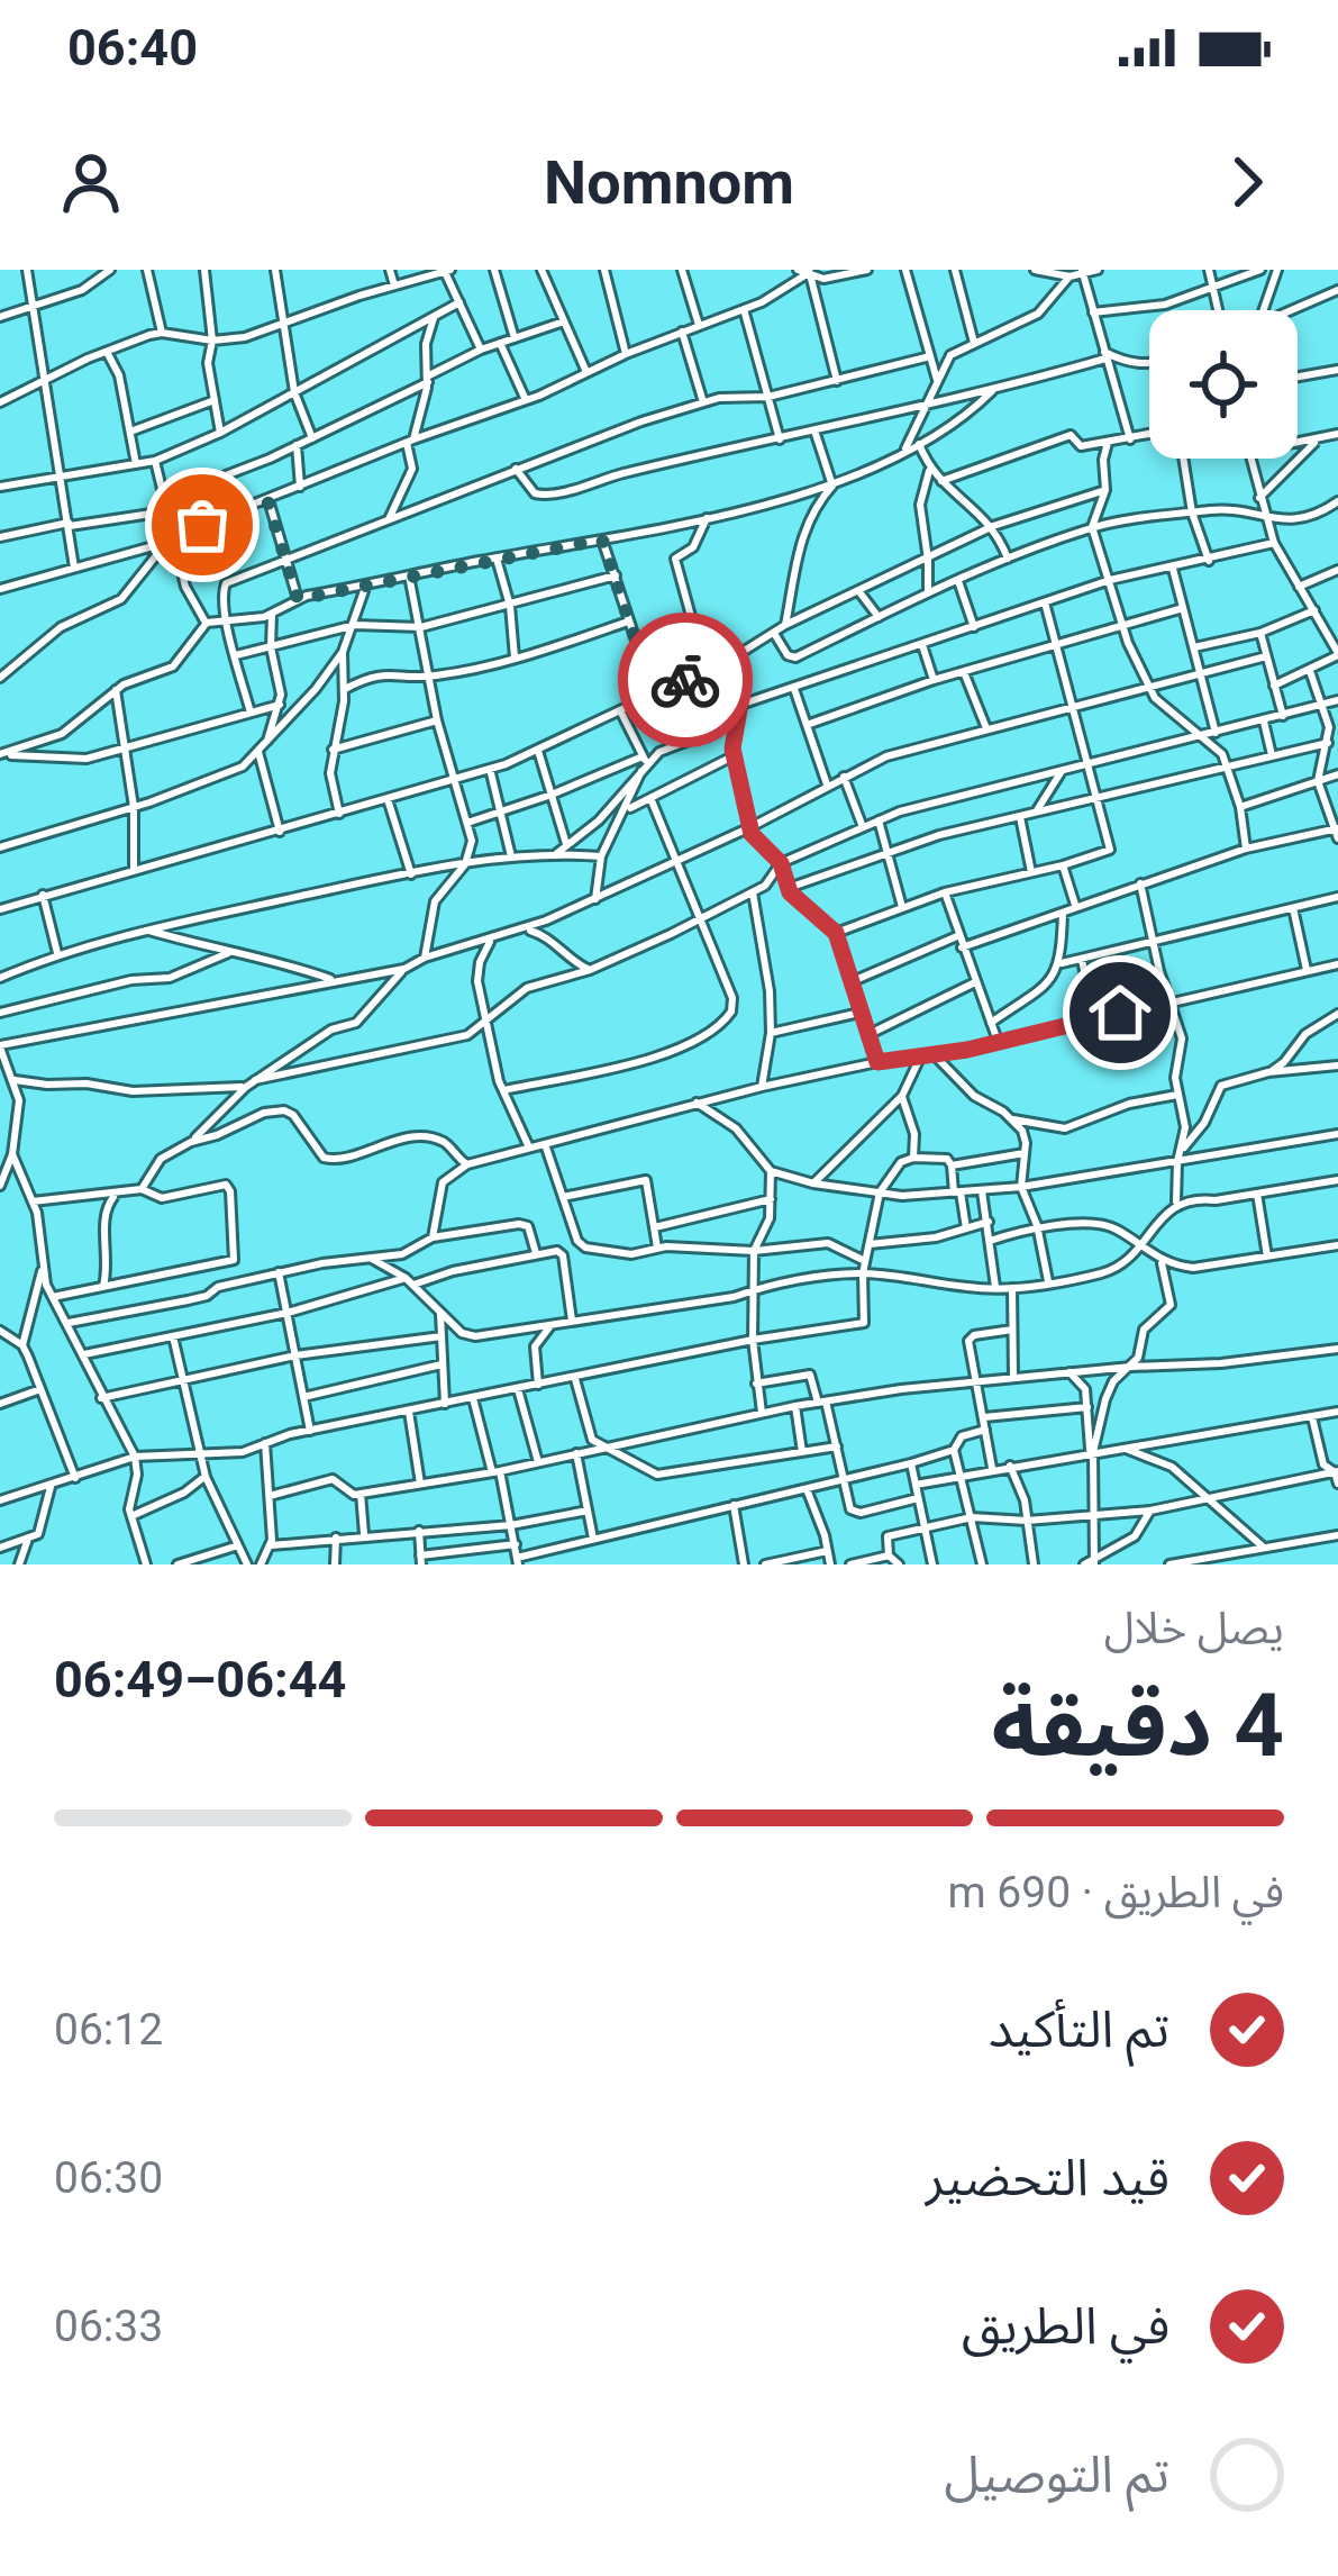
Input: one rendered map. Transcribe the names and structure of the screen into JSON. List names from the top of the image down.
{
  "page": {
    "status": "06:40",
    "header": "Nomnom",
    "heading": ["4 دقيقة", "يصل خلال", "06:44–06:49"],
    "bar": "في الطريق · 690 m",
    "list": [
      ["تم التأكيد", "06:12"],
      ["قيد التحضير", "06:30"],
      ["في الطريق", "06:33"],
      "تم التوصيل"
    ]
  }
}
